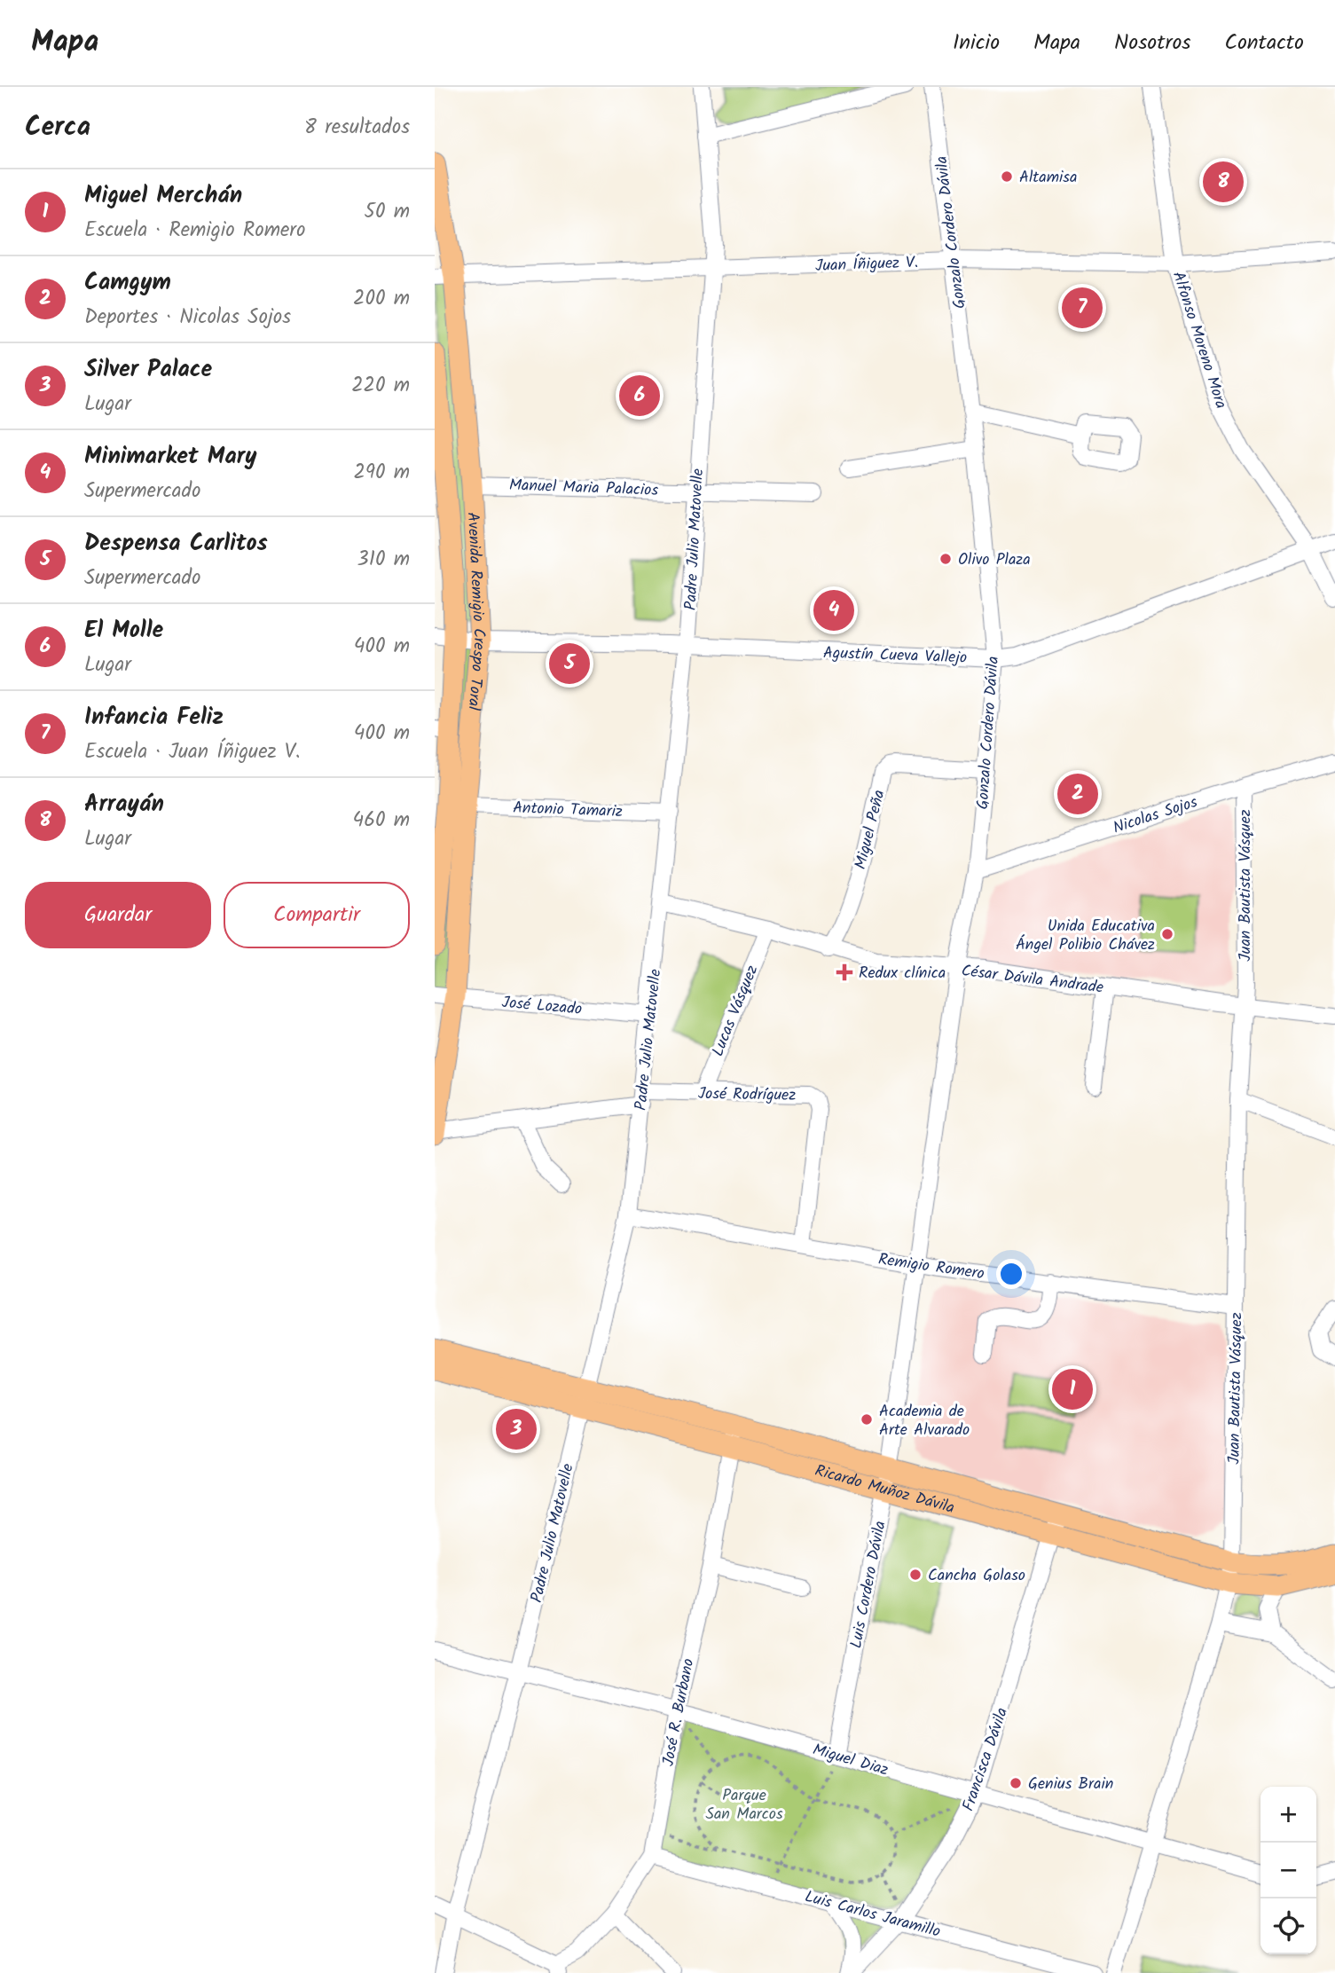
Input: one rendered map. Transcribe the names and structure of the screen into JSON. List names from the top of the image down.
{
  "streets": {
    "main road": ["Avenida Remigio Crespo Toral", "Ricardo Muñoz Dávila"],
    "street": [
      "Gonzalo Cordero Dávila",
      "Juan Íñiguez V.",
      "Alfonso Moreno Mora",
      "Manuel Maria Palacios",
      "Padre Julio Matovelle",
      "Agustín Cueva Vallejo",
      "Antonio Tamariz",
      "Nicolas Sojos",
      "Miguel Peña",
      "Juan Bautista Vásquez",
      "César Dávila Andrade",
      "José Lozado",
      "Lucas Vásquez",
      "José Rodríguez",
      "Remigio Romero",
      "Luis Cordero Dávila",
      "José R. Burbano",
      "Miguel Diaz",
      "Francisca Dávila",
      "Luis Carlos Jaramillo"
    ]
  },
  "crossings": [
    ["Gonzalo Cordero Dávila", "Juan Íñiguez V."],
    ["Gonzalo Cordero Dávila", "Agustín Cueva Vallejo"],
    ["Gonzalo Cordero Dávila", "Nicolas Sojos"],
    ["Gonzalo Cordero Dávila", "Miguel Peña"],
    ["Gonzalo Cordero Dávila", "César Dávila Andrade"],
    ["Gonzalo Cordero Dávila", "Remigio Romero"],
    ["Gonzalo Cordero Dávila", "Luis Cordero Dávila"],
    ["Juan Íñiguez V.", "Alfonso Moreno Mora"],
    ["Juan Íñiguez V.", "Padre Julio Matovelle"],
    ["Juan Íñiguez V.", "Avenida Remigio Crespo Toral"],
    ["Alfonso Moreno Mora", "Agustín Cueva Vallejo"],
    ["Manuel Maria Palacios", "Padre Julio Matovelle"],
    ["Manuel Maria Palacios", "Avenida Remigio Crespo Toral"],
    ["Padre Julio Matovelle", "Agustín Cueva Vallejo"],
    ["Padre Julio Matovelle", "Antonio Tamariz"],
    ["Padre Julio Matovelle", "César Dávila Andrade"],
    ["Padre Julio Matovelle", "José Lozado"],
    ["Padre Julio Matovelle", "José Rodríguez"],
    ["Padre Julio Matovelle", "Remigio Romero"],
    ["Padre Julio Matovelle", "Ricardo Muñoz Dávila"],
    ["Padre Julio Matovelle", "Miguel Diaz"],
    ["Avenida Remigio Crespo Toral", "Agustín Cueva Vallejo"],
    ["Avenida Remigio Crespo Toral", "Antonio Tamariz"],
    ["Avenida Remigio Crespo Toral", "José Lozado"],
    ["Nicolas Sojos", "Juan Bautista Vásquez"],
    ["Miguel Peña", "César Dávila Andrade"],
    ["Juan Bautista Vásquez", "César Dávila Andrade"],
    ["Juan Bautista Vásquez", "Remigio Romero"],
    ["Juan Bautista Vásquez", "Ricardo Muñoz Dávila"],
    ["Juan Bautista Vásquez", "Miguel Diaz"],
    ["César Dávila Andrade", "Lucas Vásquez"],
    ["Lucas Vásquez", "José Rodríguez"],
    ["José Rodríguez", "Remigio Romero"],
    ["Remigio Romero", "Luis Cordero Dávila"],
    ["Ricardo Muñoz Dávila", "Luis Cordero Dávila"],
    ["Ricardo Muñoz Dávila", "José R. Burbano"],
    ["Ricardo Muñoz Dávila", "Francisca Dávila"],
    ["Luis Cordero Dávila", "Miguel Diaz"],
    ["José R. Burbano", "Miguel Diaz"],
    ["José R. Burbano", "Luis Carlos Jaramillo"],
    ["Miguel Diaz", "Francisca Dávila"],
    ["Francisca Dávila", "Luis Carlos Jaramillo"]
  ],
  "parks": ["Parque San Marcos"],
  "places": {
    "other": [
      "Altamisa",
      "Olivo Plaza",
      "Unida Educativa Ángel Polibio Chávez",
      "Academia de Arte Alvarado",
      "Cancha Golaso",
      "Genius Brain"
    ],
    "health": ["Redux clínica"]
  },
  "page": {
    "header": "Mapa",
    "nav": [
      "Inicio",
      "Mapa",
      "Nosotros",
      "Contacto"
    ],
    "heading": ["Cerca", "8 resultados"],
    "pins": [
      "8",
      "7",
      "6",
      "4",
      "5",
      "2",
      "1",
      "3"
    ],
    "list": [
      {
        "mark": "1",
        "name": "Miguel Merchán",
        "note": "Escuela · Remigio Romero",
        "value": "50 m"
      },
      {
        "mark": "2",
        "name": "Camgym",
        "note": "Deportes · Nicolas Sojos",
        "value": "200 m"
      },
      {
        "mark": "3",
        "name": "Silver Palace",
        "note": "Lugar",
        "value": "220 m"
      },
      {
        "mark": "4",
        "name": "Minimarket Mary",
        "note": "Supermercado",
        "value": "290 m"
      },
      {
        "mark": "5",
        "name": "Despensa Carlitos",
        "note": "Supermercado",
        "value": "310 m"
      },
      {
        "mark": "6",
        "name": "El Molle",
        "note": "Lugar",
        "value": "400 m"
      },
      {
        "mark": "7",
        "name": "Infancia Feliz",
        "note": "Escuela · Juan Íñiguez V.",
        "value": "400 m"
      },
      {
        "mark": "8",
        "name": "Arrayán",
        "note": "Lugar",
        "value": "460 m"
      }
    ],
    "buttons": ["Guardar", "Compartir"],
    "map_buttons": ["+", "−"]
  }
}
